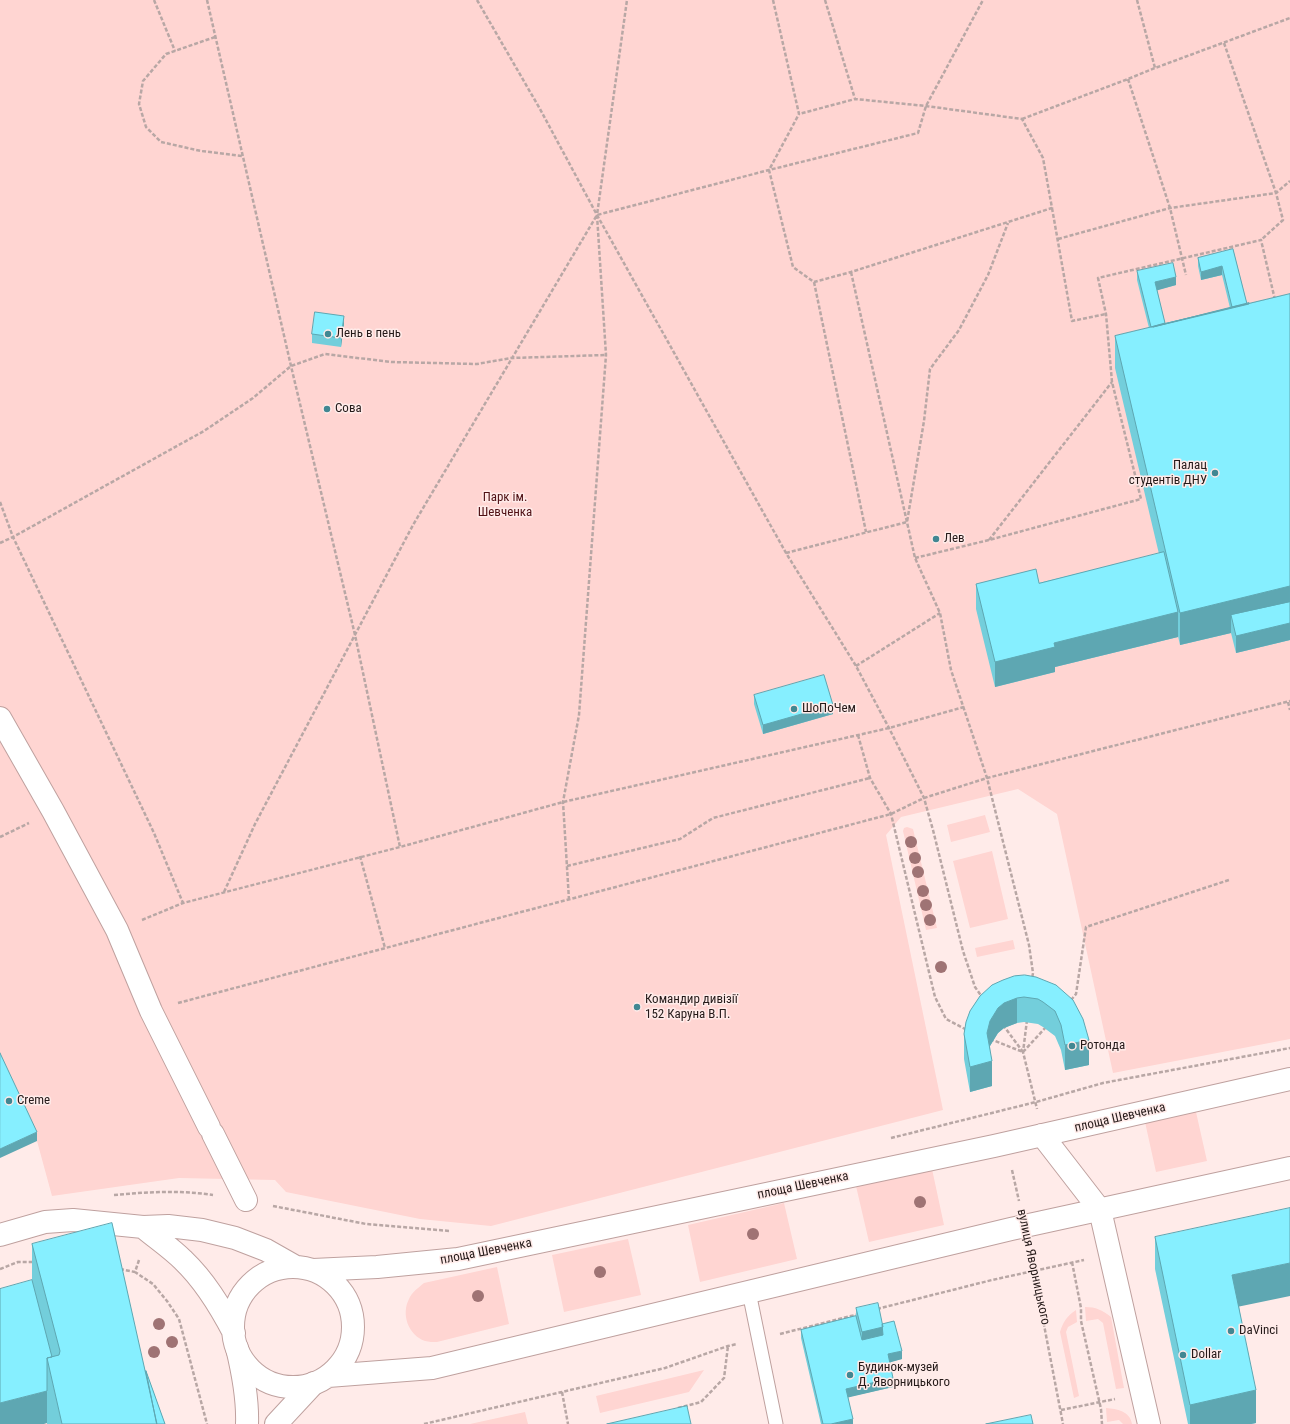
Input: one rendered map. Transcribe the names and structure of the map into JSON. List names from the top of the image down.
{
  "streets": {
    "street": ["площа Шевченка"],
    "path": ["вулиця Яворницького"]
  },
  "crossings": [
    ["площа Шевченка", "вулиця Яворницького"]
  ],
  "parks": ["Парк iм. Шевченка"],
  "places": [
    "Лень в пень",
    "Сова",
    "Палац студентів ДНУ",
    "Лев",
    "ШоПоЧем",
    "Командир дивізії 152 Каруна В.П.",
    "Ротонда",
    "Creme",
    "DaVinci",
    "Dollar",
    "Будинок-музей Д. Яворницького"
  ]
}
